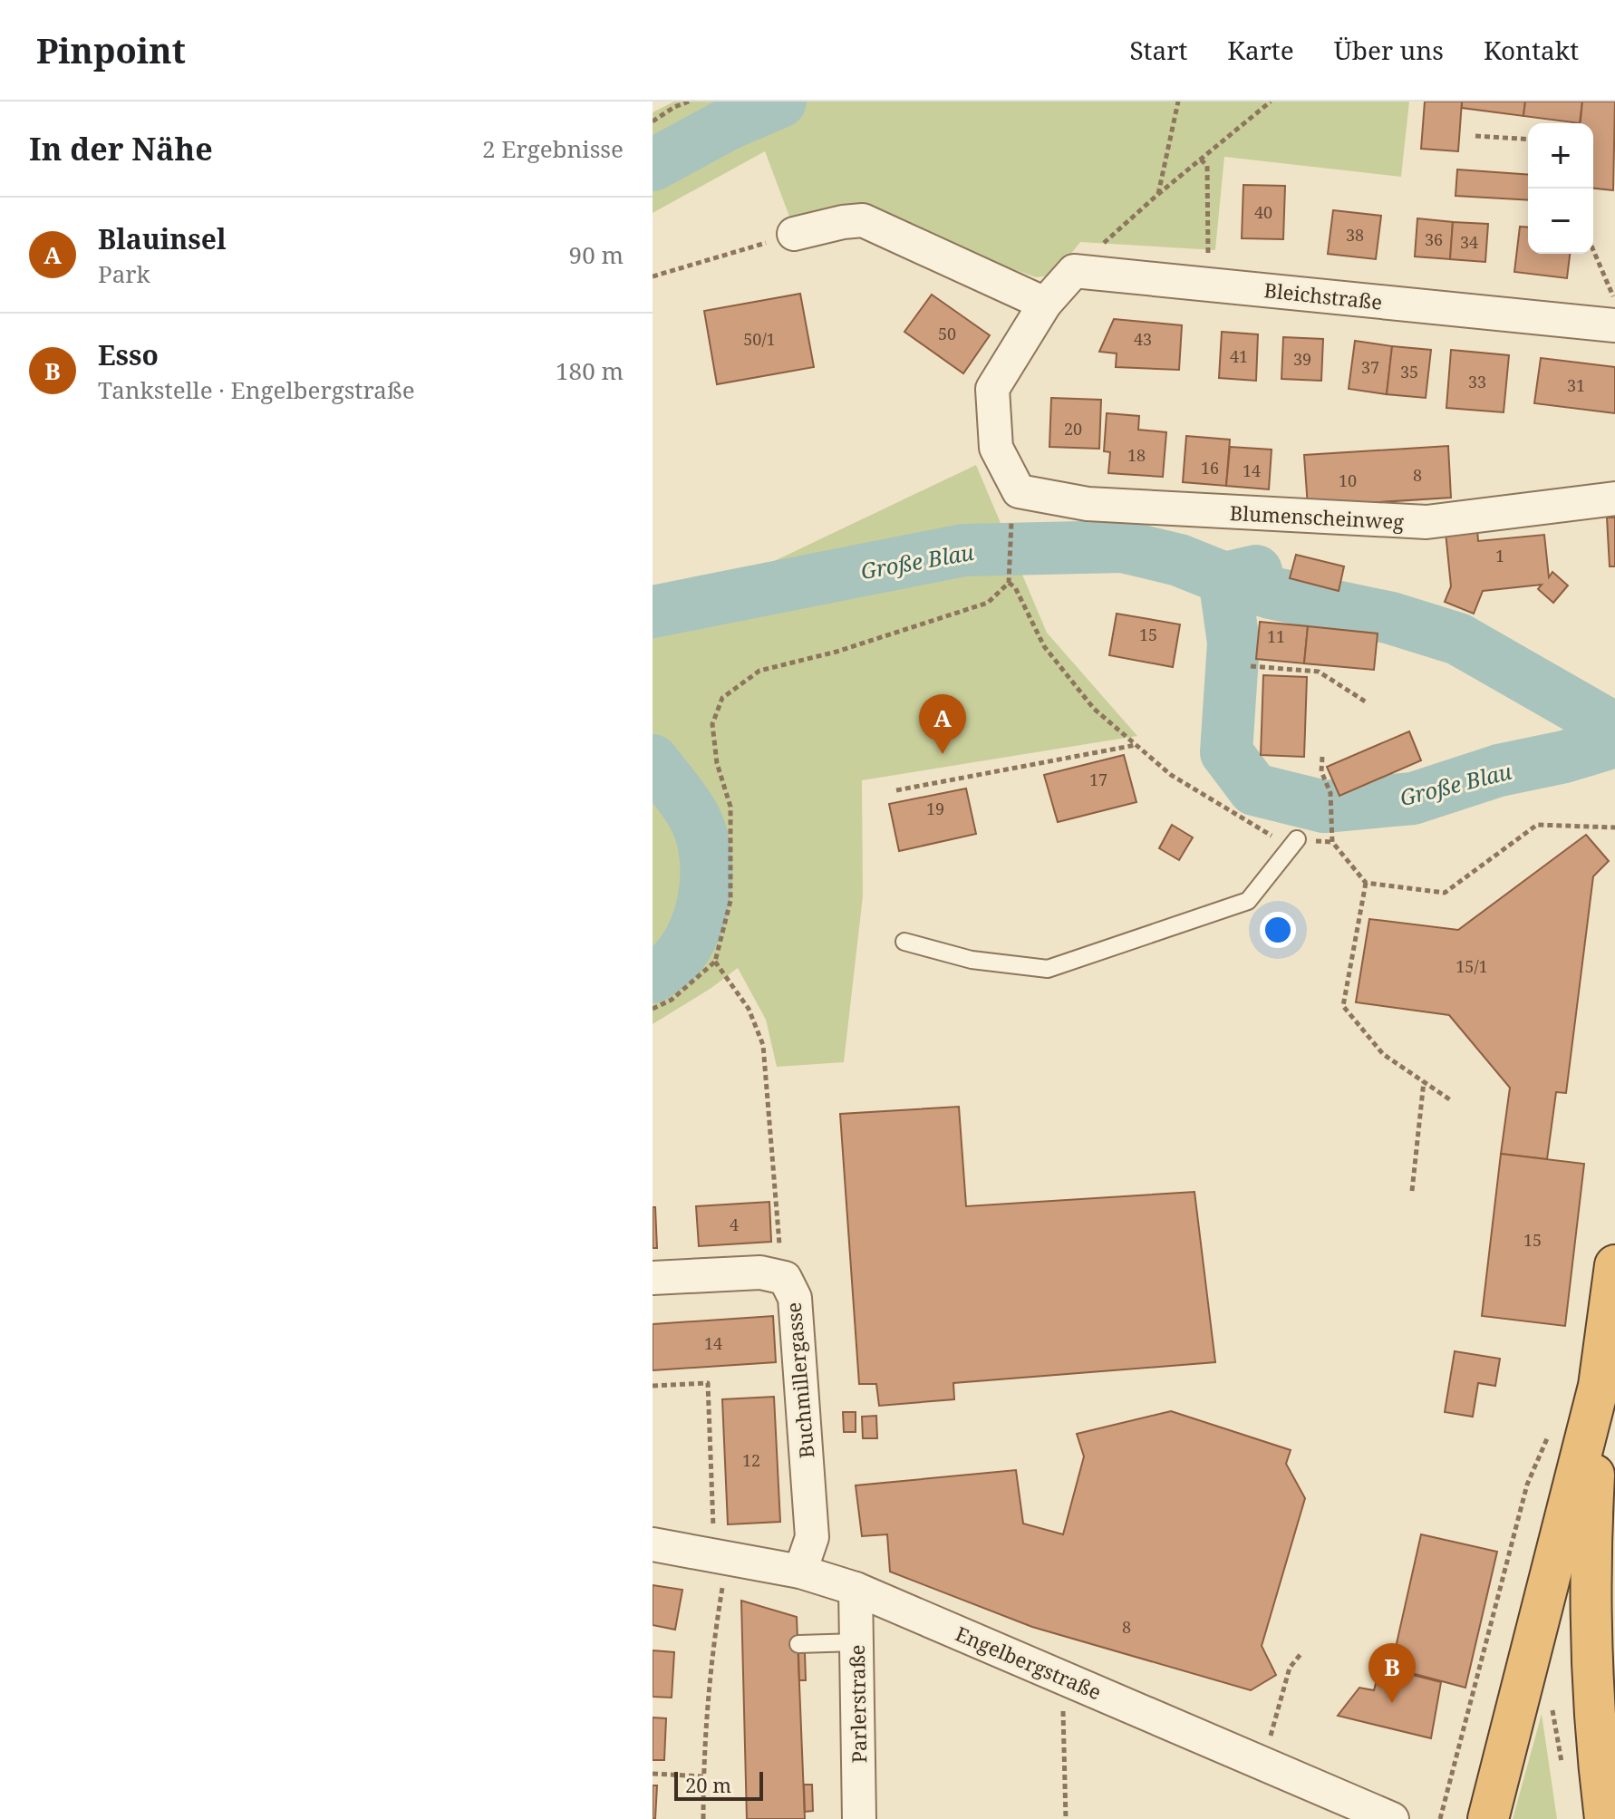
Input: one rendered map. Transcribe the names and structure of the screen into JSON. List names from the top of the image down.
{
  "streets": {
    "street": [
      "Bleichstraße",
      "Blumenscheinweg",
      "Buchmillergasse",
      "Engelbergstraße",
      "Parlerstraße"
    ]
  },
  "crossings": [
    ["Buchmillergasse", "Engelbergstraße"],
    ["Engelbergstraße", "Parlerstraße"]
  ],
  "water": ["Große Blau"],
  "house_numbers": [
    "40",
    "38",
    "36",
    "34",
    "50",
    "50/1",
    "43",
    "41",
    "39",
    "37",
    "35",
    "33",
    "31",
    "20",
    "18",
    "16",
    "14",
    "8",
    "10",
    "1",
    "15",
    "11",
    "17",
    "19",
    "15/1",
    "4",
    "15",
    "14",
    "12",
    "8"
  ],
  "scale_bar": "20 m",
  "page": {
    "header": "Pinpoint",
    "nav": [
      "Start",
      "Karte",
      "Über uns",
      "Kontakt"
    ],
    "heading": ["In der Nähe", "2 Ergebnisse"],
    "map_buttons": ["+", "−"],
    "list": [
      {
        "mark": "A",
        "name": "Blauinsel",
        "note": "Park",
        "value": "90 m"
      },
      {
        "mark": "B",
        "name": "Esso",
        "note": "Tankstelle · Engelbergstraße",
        "value": "180 m"
      }
    ],
    "pins": ["A", "B"],
    "scale": "20 m"
  }
}
